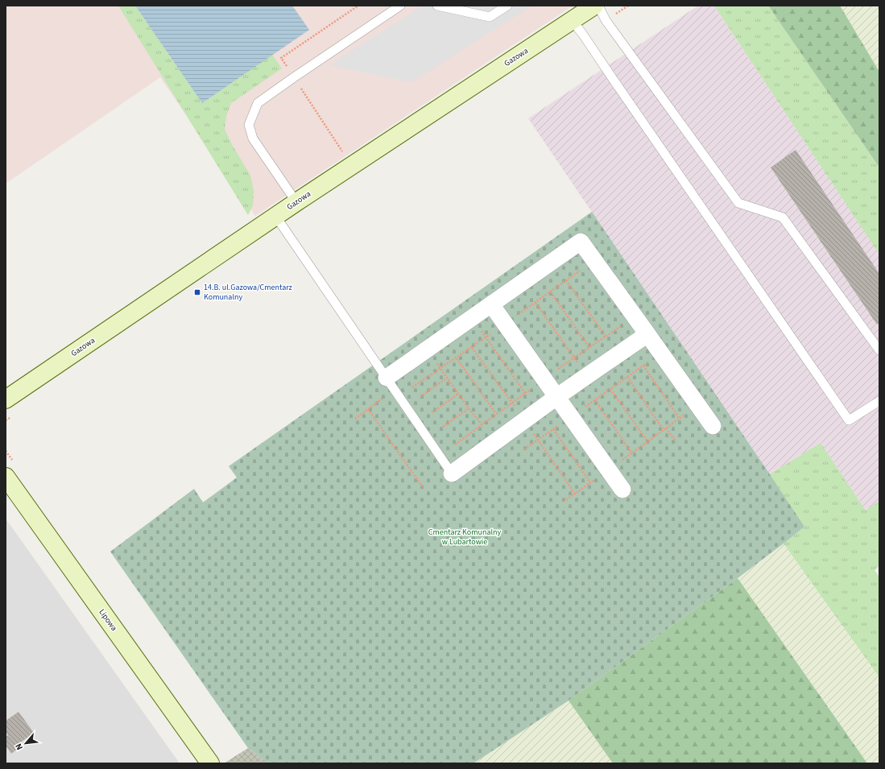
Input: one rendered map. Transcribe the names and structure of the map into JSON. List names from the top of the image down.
{
  "streets": {
    "street": ["Gazowa", "Lipowa"]
  },
  "parks": ["Cmentarz Komunalny w Lubartowie"],
  "places": {
    "transit": ["14.B. ul.Gazowa/Cmentarz Komunalny"]
  },
  "north": "bottom left"
}
